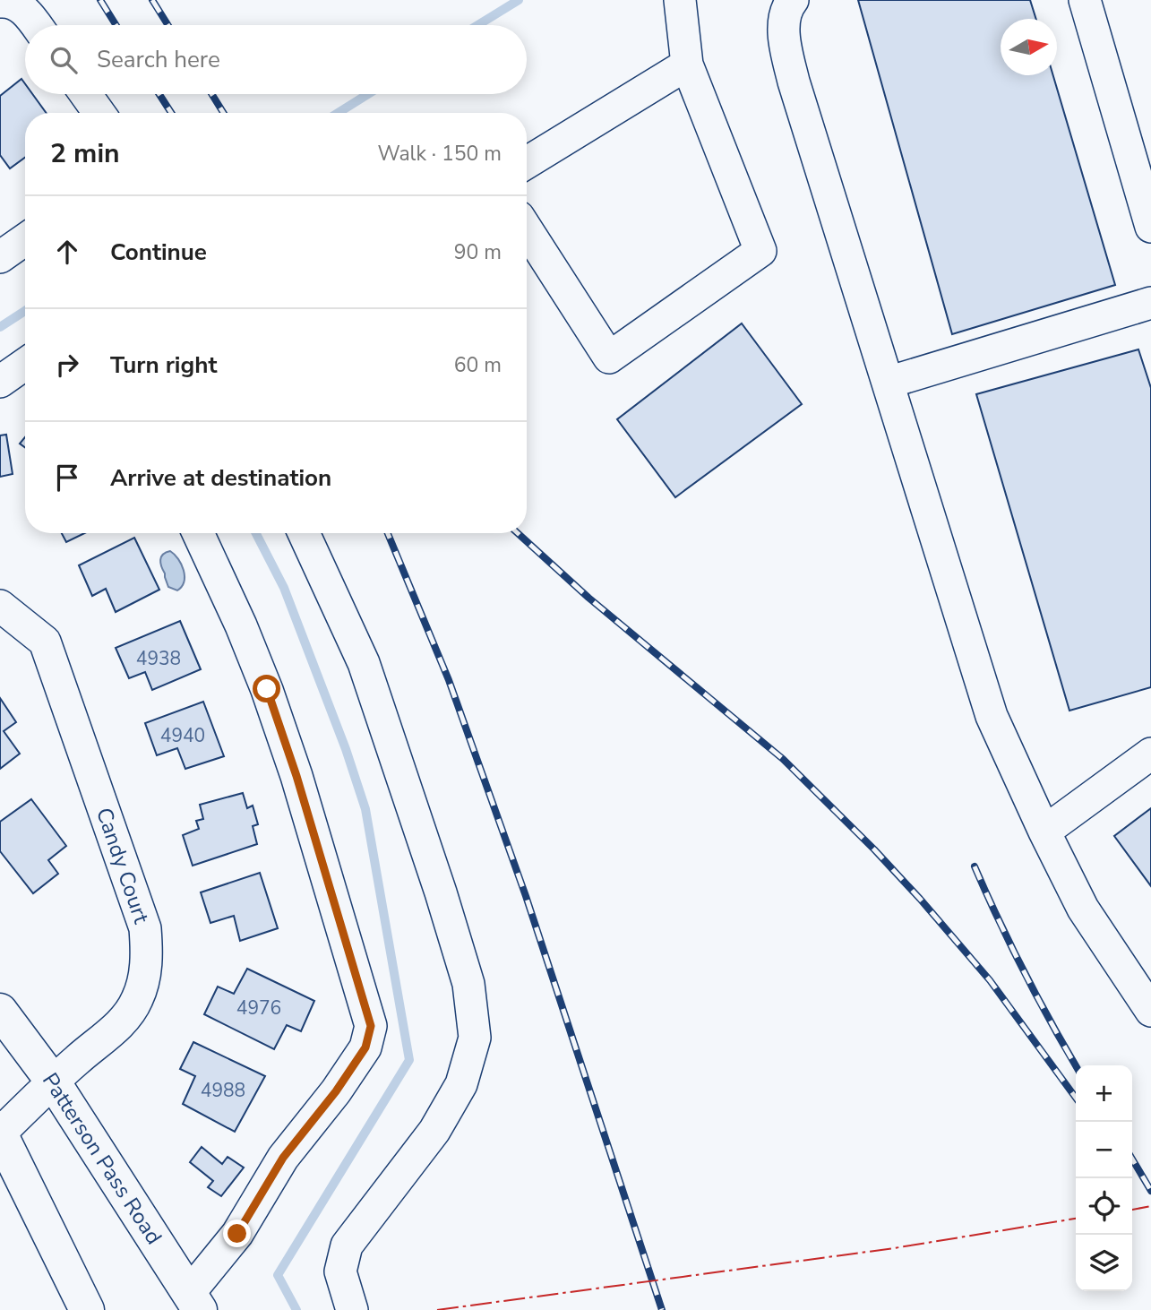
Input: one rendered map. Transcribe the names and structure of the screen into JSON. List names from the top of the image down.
{
  "streets": {
    "main road": ["Patterson Pass Road"],
    "street": ["Candy Court"]
  },
  "crossings": [
    ["Candy Court", "Patterson Pass Road"]
  ],
  "house_numbers": [
    "4938",
    "4940",
    "4976",
    "4988"
  ],
  "north": "right",
  "page": {
    "search": "Search here",
    "heading": ["2 min", "Walk · 150 m"],
    "list": [
      ["Continue", "90 m"],
      ["Turn right", "60 m"],
      "Arrive at destination"
    ],
    "map_buttons": ["+", "−"]
  }
}
